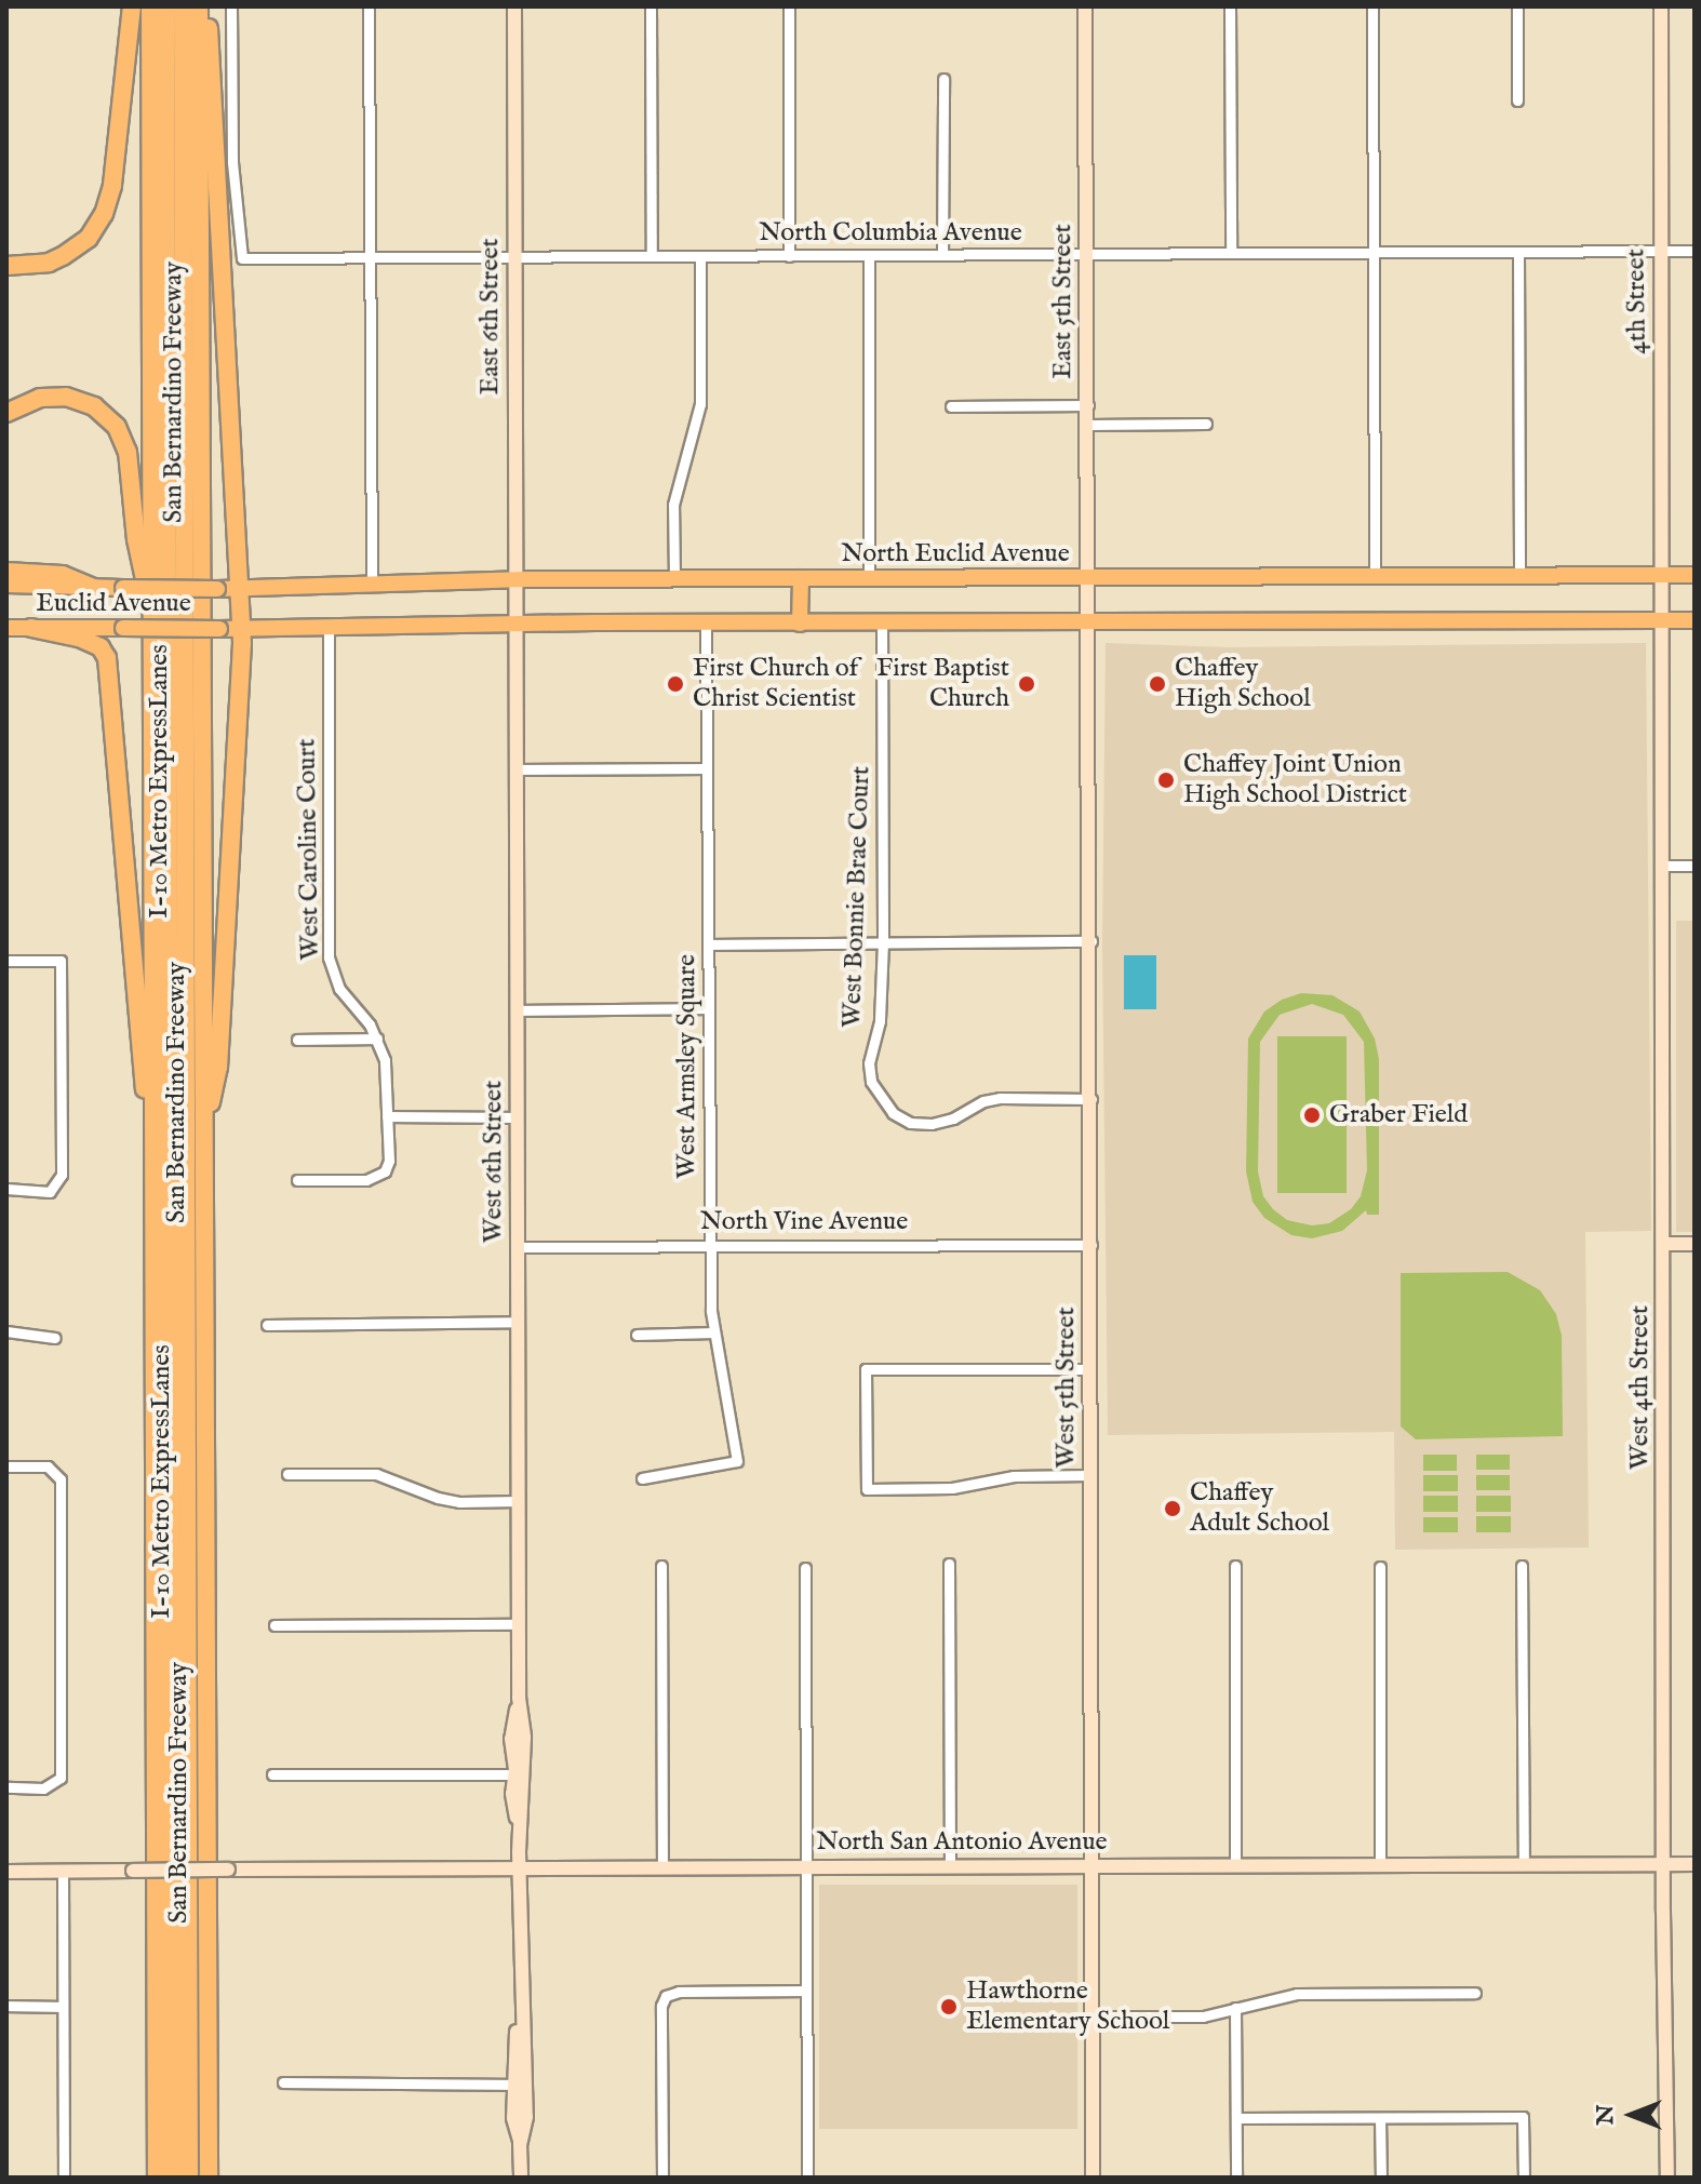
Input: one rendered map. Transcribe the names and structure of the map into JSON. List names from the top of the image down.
{
  "streets": {
    "highway": ["San Bernardino Freeway", "I-10 Metro ExpressLanes"],
    "main road": [
      "East 5th Street",
      "4th Street",
      "East 6th Street",
      "North Euclid Avenue",
      "Euclid Avenue",
      "West 6th Street",
      "West 5th Street",
      "West 4th Street",
      "North San Antonio Avenue"
    ],
    "street": [
      "North Columbia Avenue",
      "West Caroline Court",
      "West Bonnie Brae Court",
      "West Armsley Square",
      "North Vine Avenue"
    ]
  },
  "crossings": [
    ["North Columbia Avenue", "East 5th Street"],
    ["North Columbia Avenue", "4th Street"],
    ["North Columbia Avenue", "East 6th Street"],
    ["East 5th Street", "North Euclid Avenue"],
    ["East 5th Street", "West 5th Street"],
    ["4th Street", "North Euclid Avenue"],
    ["4th Street", "West 4th Street"],
    ["East 6th Street", "North Euclid Avenue"],
    ["East 6th Street", "West 6th Street"],
    ["North Euclid Avenue", "Euclid Avenue"],
    ["West Bonnie Brae Court", "West 5th Street"],
    ["West Armsley Square", "North Vine Avenue"],
    ["West 6th Street", "North Vine Avenue"],
    ["West 6th Street", "North San Antonio Avenue"],
    ["North Vine Avenue", "West 5th Street"],
    ["West 5th Street", "North San Antonio Avenue"],
    ["West 4th Street", "North San Antonio Avenue"]
  ],
  "places": [
    "First Church of Christ Scientist",
    "First Baptist Church",
    "Chaffey High School",
    "Chaffey Joint Union High School District",
    "Graber Field",
    "Chaffey Adult School",
    "Hawthorne Elementary School"
  ],
  "north": "left"
}
